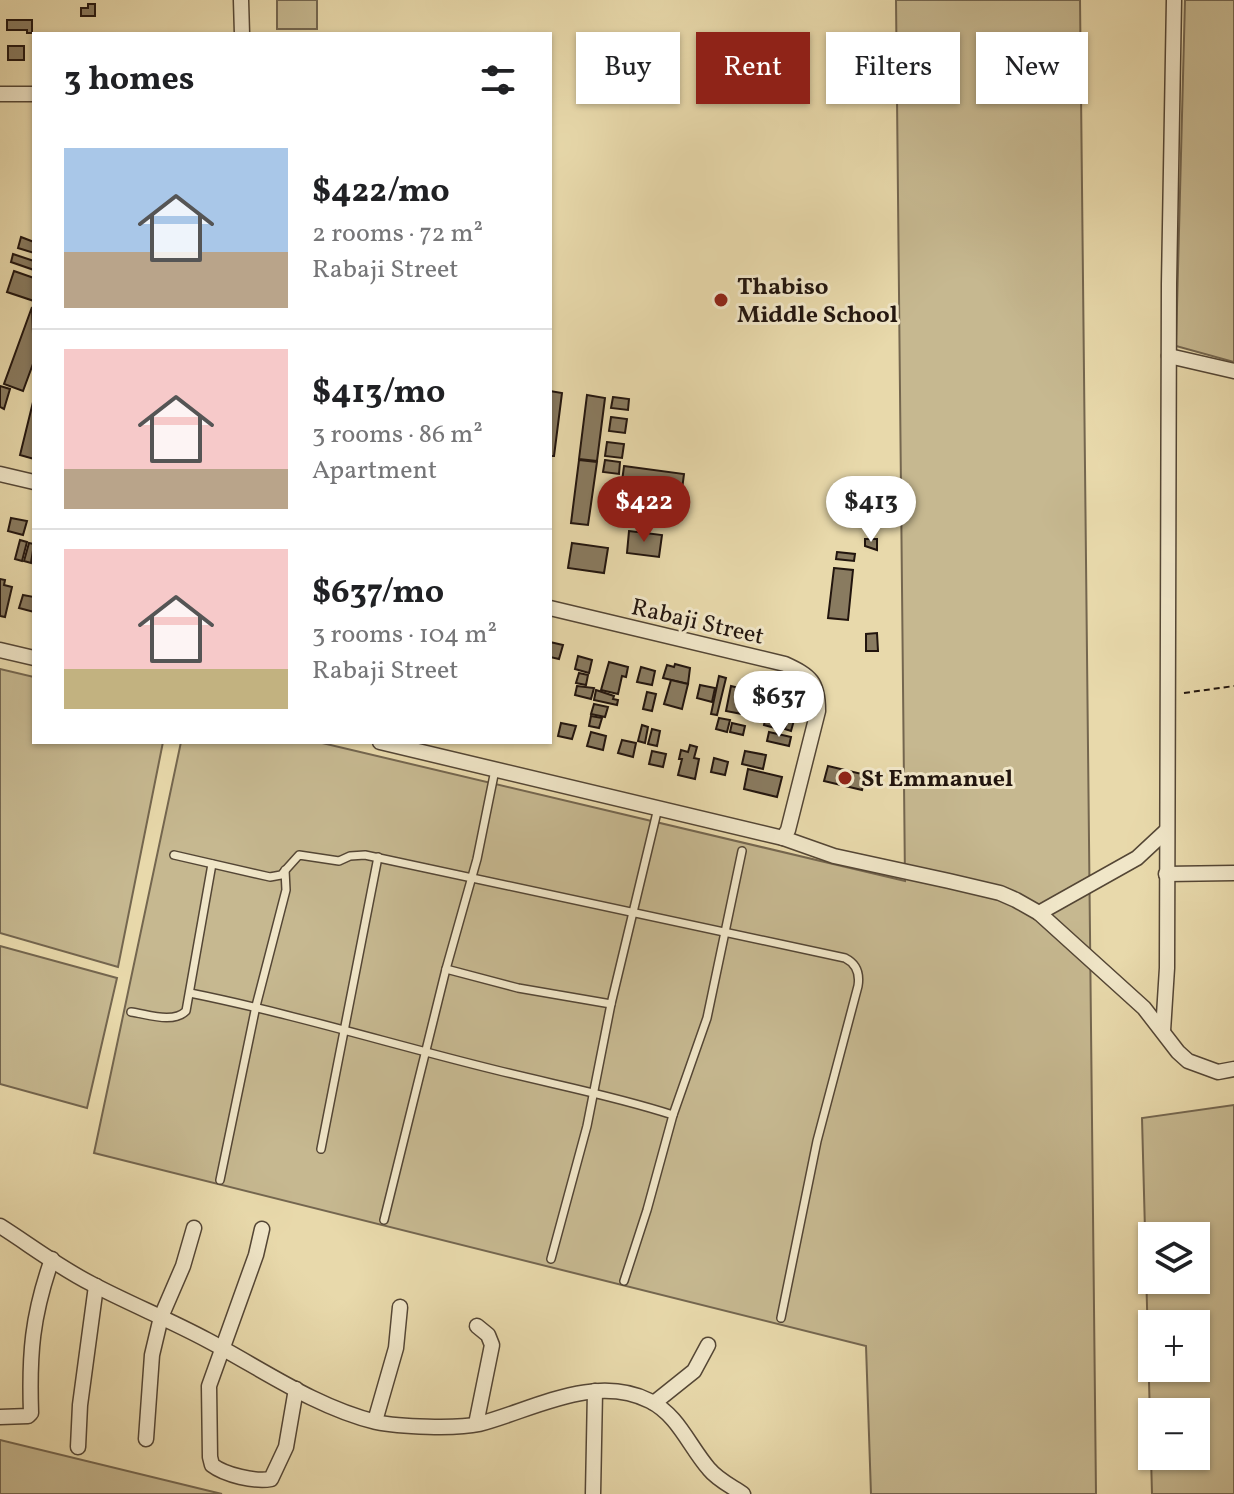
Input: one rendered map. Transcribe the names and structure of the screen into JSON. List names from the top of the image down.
{
  "streets": {
    "street": ["Rabaji Street"]
  },
  "places": ["Thabiso Middle School", "St Emmanuel"],
  "page": {
    "chip": [
      "Buy",
      "Rent",
      "Filters",
      "New"
    ],
    "heading": "3 homes",
    "list": [
      {
        "name": "$422/mo",
        "note": "2 rooms · 72 m² · Rabaji Street"
      },
      {
        "name": "$413/mo",
        "note": "3 rooms · 86 m² · Apartment"
      },
      {
        "name": "$637/mo",
        "note": "3 rooms · 104 m² · Rabaji Street"
      }
    ],
    "price": ["$422", "$413", "$637"],
    "map_buttons": ["+", "−"]
  }
}
